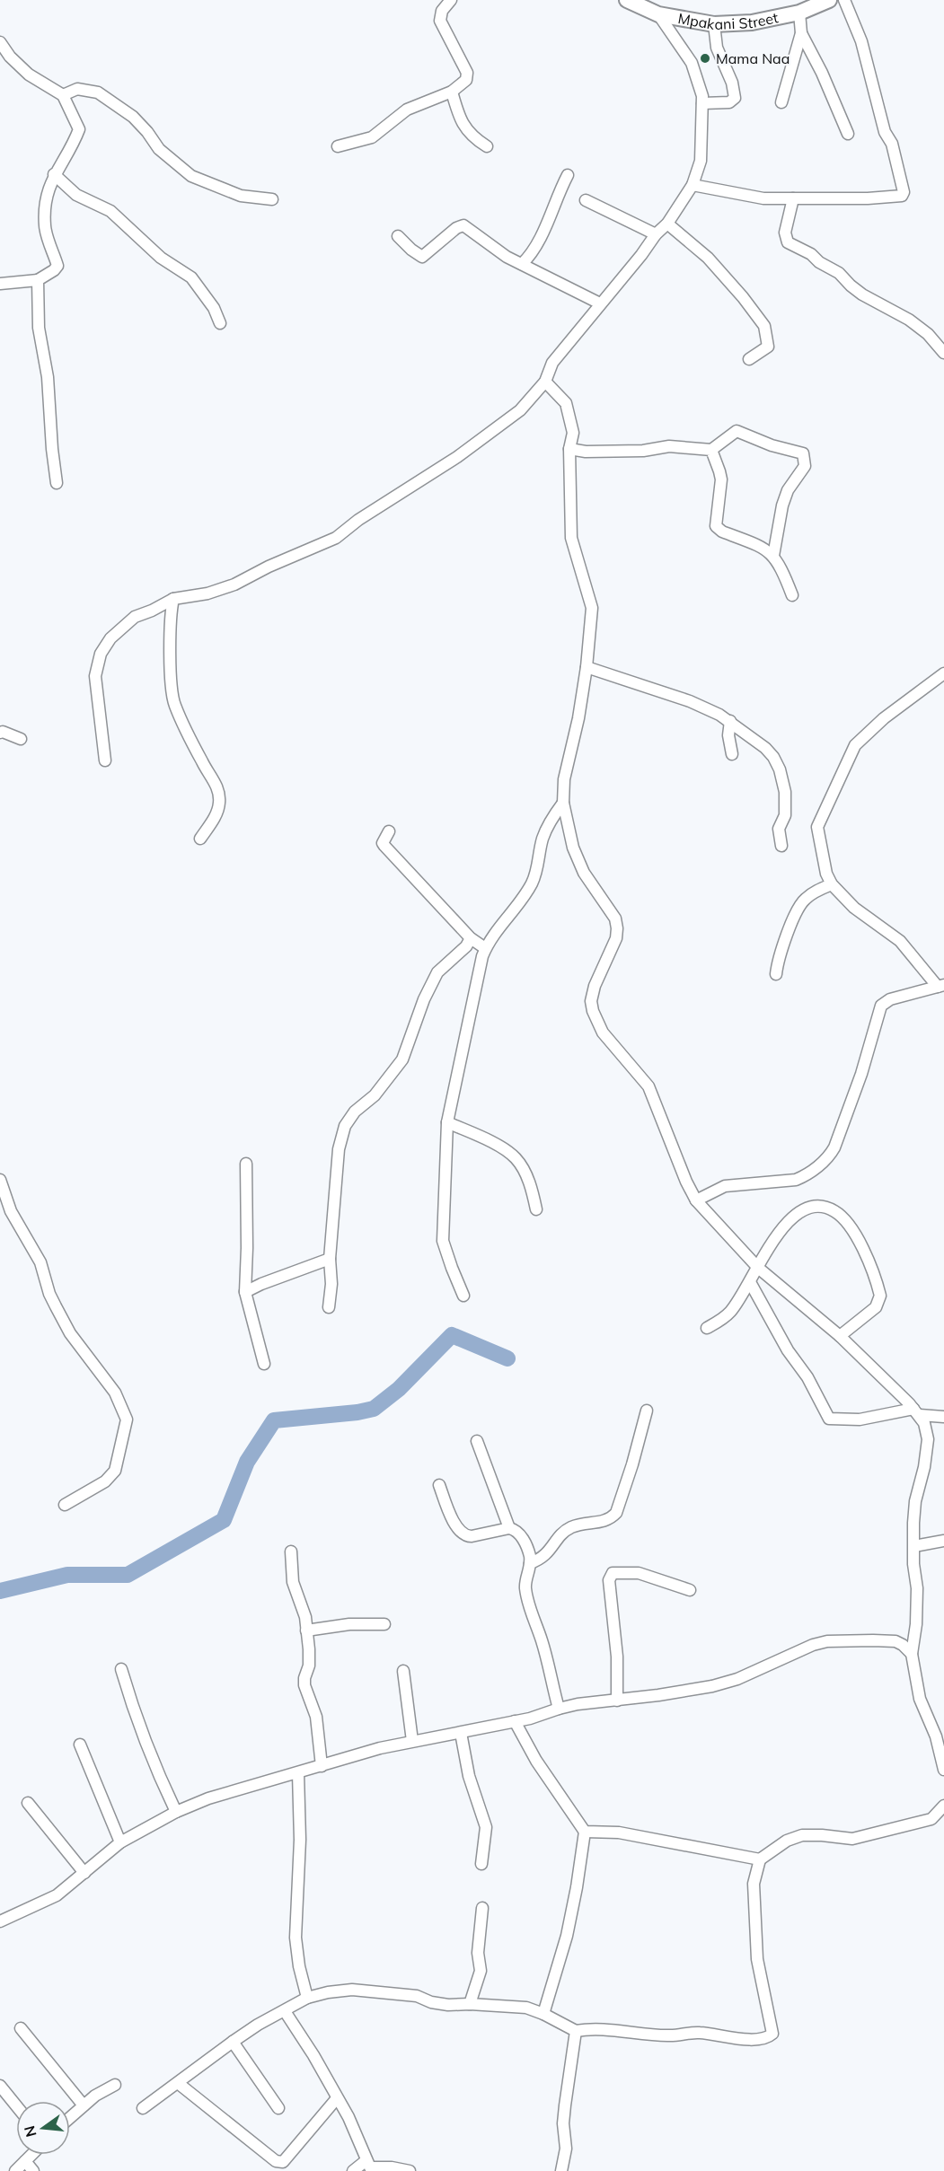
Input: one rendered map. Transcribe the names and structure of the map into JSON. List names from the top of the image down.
{
  "streets": {
    "street": ["Mpakani Street"]
  },
  "places": ["Mama Naa"],
  "north": "left"
}
